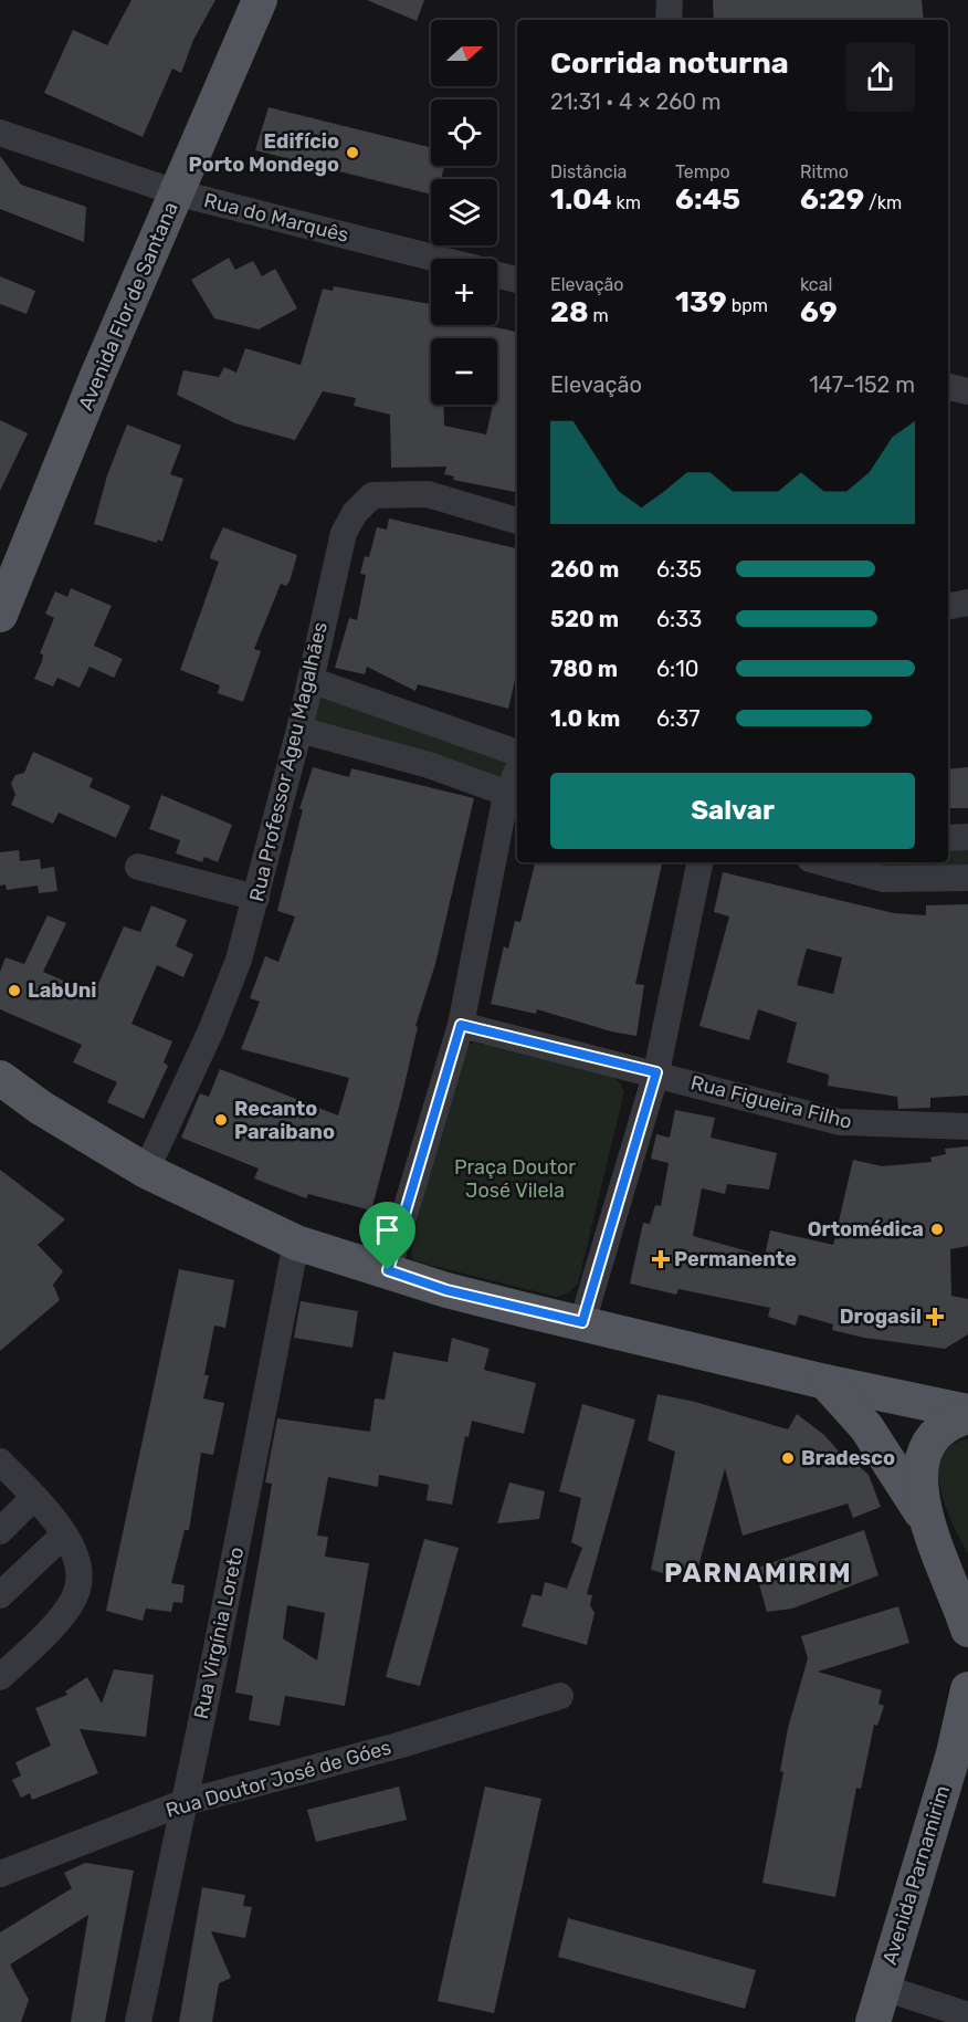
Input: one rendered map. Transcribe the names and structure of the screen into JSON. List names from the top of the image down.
{
  "streets": {
    "main road": ["Avenida Flor de Santana", "Avenida Parnamirim"],
    "street": [
      "Rua do Marquês",
      "Rua Professor Ageu Magalhães",
      "Rua Figueira Filho",
      "Rua Virgínia Loreto",
      "Rua Doutor José de Góes"
    ]
  },
  "crossings": [
    ["Rua do Marquês", "Avenida Flor de Santana"],
    ["Rua Virgínia Loreto", "Rua Doutor José de Góes"]
  ],
  "districts": ["PARNAMIRIM"],
  "parks": ["Praça Doutor José Vilela"],
  "places": {
    "other": [
      "Edifício Porto Mondego",
      "LabUni",
      "Recanto Paraibano",
      "Ortomédica",
      "Bradesco"
    ],
    "health": ["Permanente", "Drogasil"]
  },
  "north": "right",
  "page": {
    "map_buttons": ["+", "−"],
    "heading": ["Corrida noturna", "21:31 · 4 × 260 m"],
    "stats": [
      ["Distância", "1.04 km"],
      ["Tempo", "6:45"],
      ["Ritmo", "6:29 /km"],
      ["Elevação", "28 m"],
      ["139 bpm"],
      ["kcal", "69"]
    ],
    "chart": ["Elevação", "147–152 m"],
    "list": [
      {
        "name": "260 m",
        "note": "6:35"
      },
      {
        "name": "520 m",
        "note": "6:33"
      },
      {
        "name": "780 m",
        "note": "6:10"
      },
      {
        "name": "1.0 km",
        "note": "6:37"
      }
    ],
    "buttons": "Salvar"
  }
}
